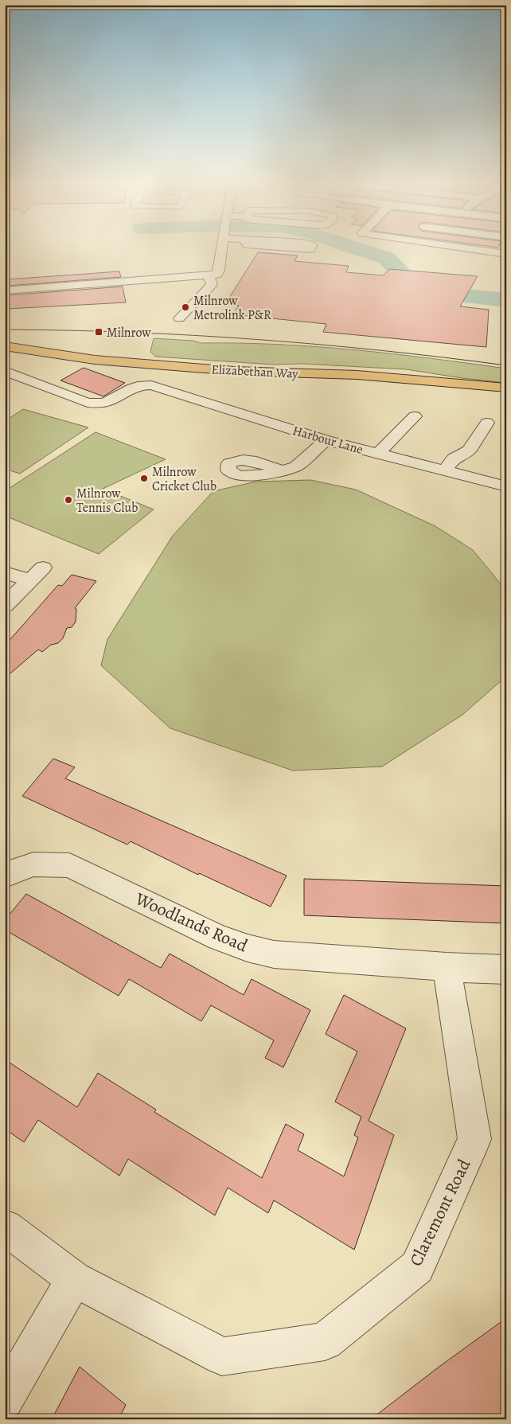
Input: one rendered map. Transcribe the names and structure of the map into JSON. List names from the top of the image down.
{
  "streets": {
    "main road": ["Elizabethan Way"],
    "street": ["Harbour Lane", "Woodlands Road", "Claremont Road"]
  },
  "crossings": [
    ["Woodlands Road", "Claremont Road"]
  ],
  "places": {
    "other": ["Milnrow Metrolink P&R", "Milnrow Cricket Club", "Milnrow Tennis Club"],
    "transit": ["Milnrow"]
  }
}
